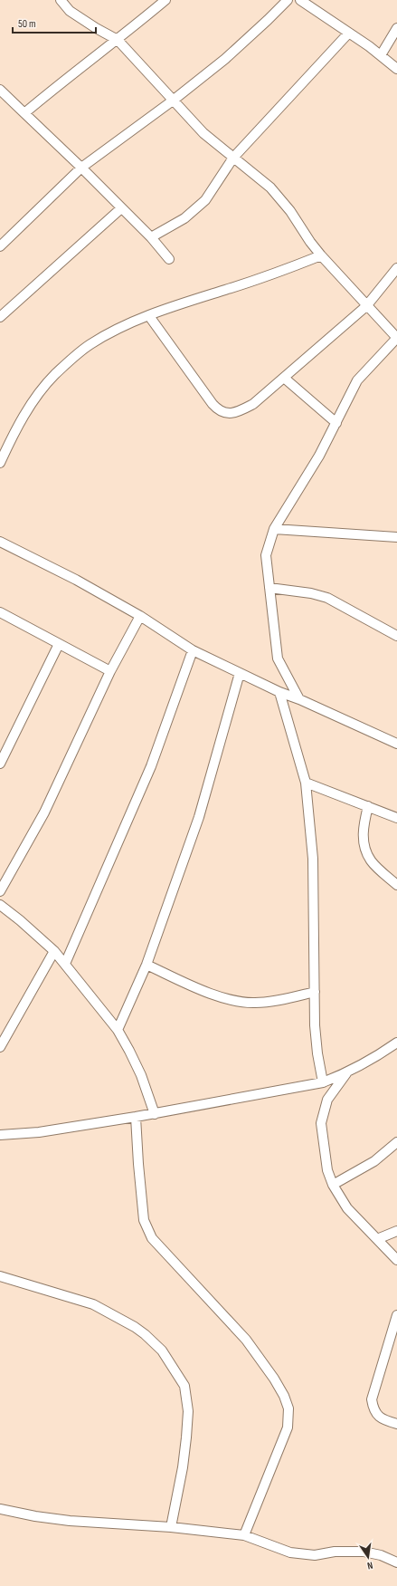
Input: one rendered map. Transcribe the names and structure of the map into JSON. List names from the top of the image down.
{
  "scale_bar": "50 m",
  "north": "bottom"
}
